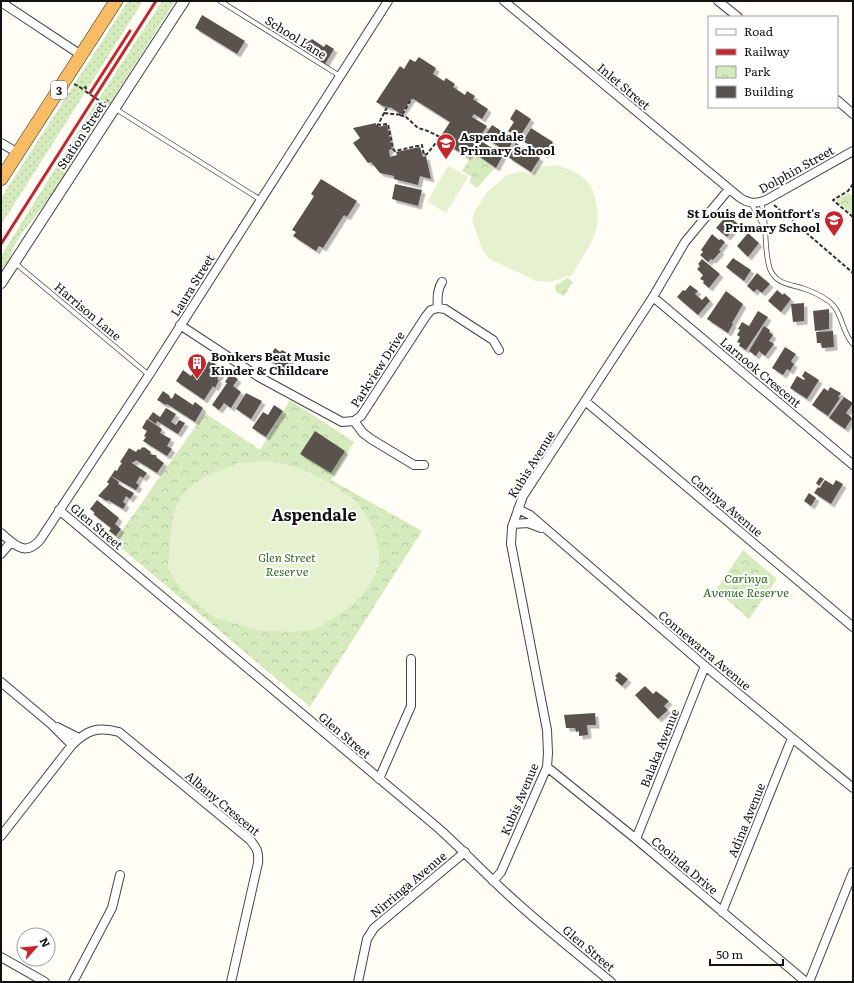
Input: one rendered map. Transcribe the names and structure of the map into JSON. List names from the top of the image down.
{
  "streets": {
    "highway": ["3"],
    "street": [
      "Inlet Street",
      "Station Street",
      "Dolphin Street",
      "Laura Street",
      "Parkview Drive",
      "Larnook Crescent",
      "Kubis Avenue",
      "Carinya Avenue",
      "Glen Street",
      "Connewarra Avenue",
      "Balaka Avenue",
      "Albany Crescent",
      "Adina Avenue",
      "Cooinda Drive",
      "Nirringa Avenue"
    ],
    "lane": ["School Lane", "Harrison Lane"]
  },
  "crossings": [
    ["School Lane", "Laura Street"],
    ["Inlet Street", "Dolphin Street"],
    ["Inlet Street", "Kubis Avenue"],
    ["Station Street", "Harrison Lane"],
    ["Dolphin Street", "Kubis Avenue"],
    ["Laura Street", "Harrison Lane"],
    ["Laura Street", "Parkview Drive"],
    ["Laura Street", "Glen Street"],
    ["Larnook Crescent", "Kubis Avenue"],
    ["Kubis Avenue", "Carinya Avenue"],
    ["Kubis Avenue", "Glen Street"],
    ["Kubis Avenue", "Connewarra Avenue"],
    ["Kubis Avenue", "Cooinda Drive"],
    ["Glen Street", "Nirringa Avenue"],
    ["Connewarra Avenue", "Balaka Avenue"],
    ["Connewarra Avenue", "Adina Avenue"],
    ["Balaka Avenue", "Cooinda Drive"],
    ["Adina Avenue", "Cooinda Drive"]
  ],
  "districts": ["Aspendale"],
  "parks": ["Glen Street Reserve", "Carinya Avenue Reserve"],
  "places": {
    "school or university": ["Aspendale Primary School", "St Louis de Montfort's Primary School"],
    "building": ["Bonkers Beat Music Kinder & Childcare"]
  },
  "legend": [
    "Road",
    "Railway",
    "Park",
    "Building"
  ],
  "scale_bar": "50 m",
  "north": "top right"
}
